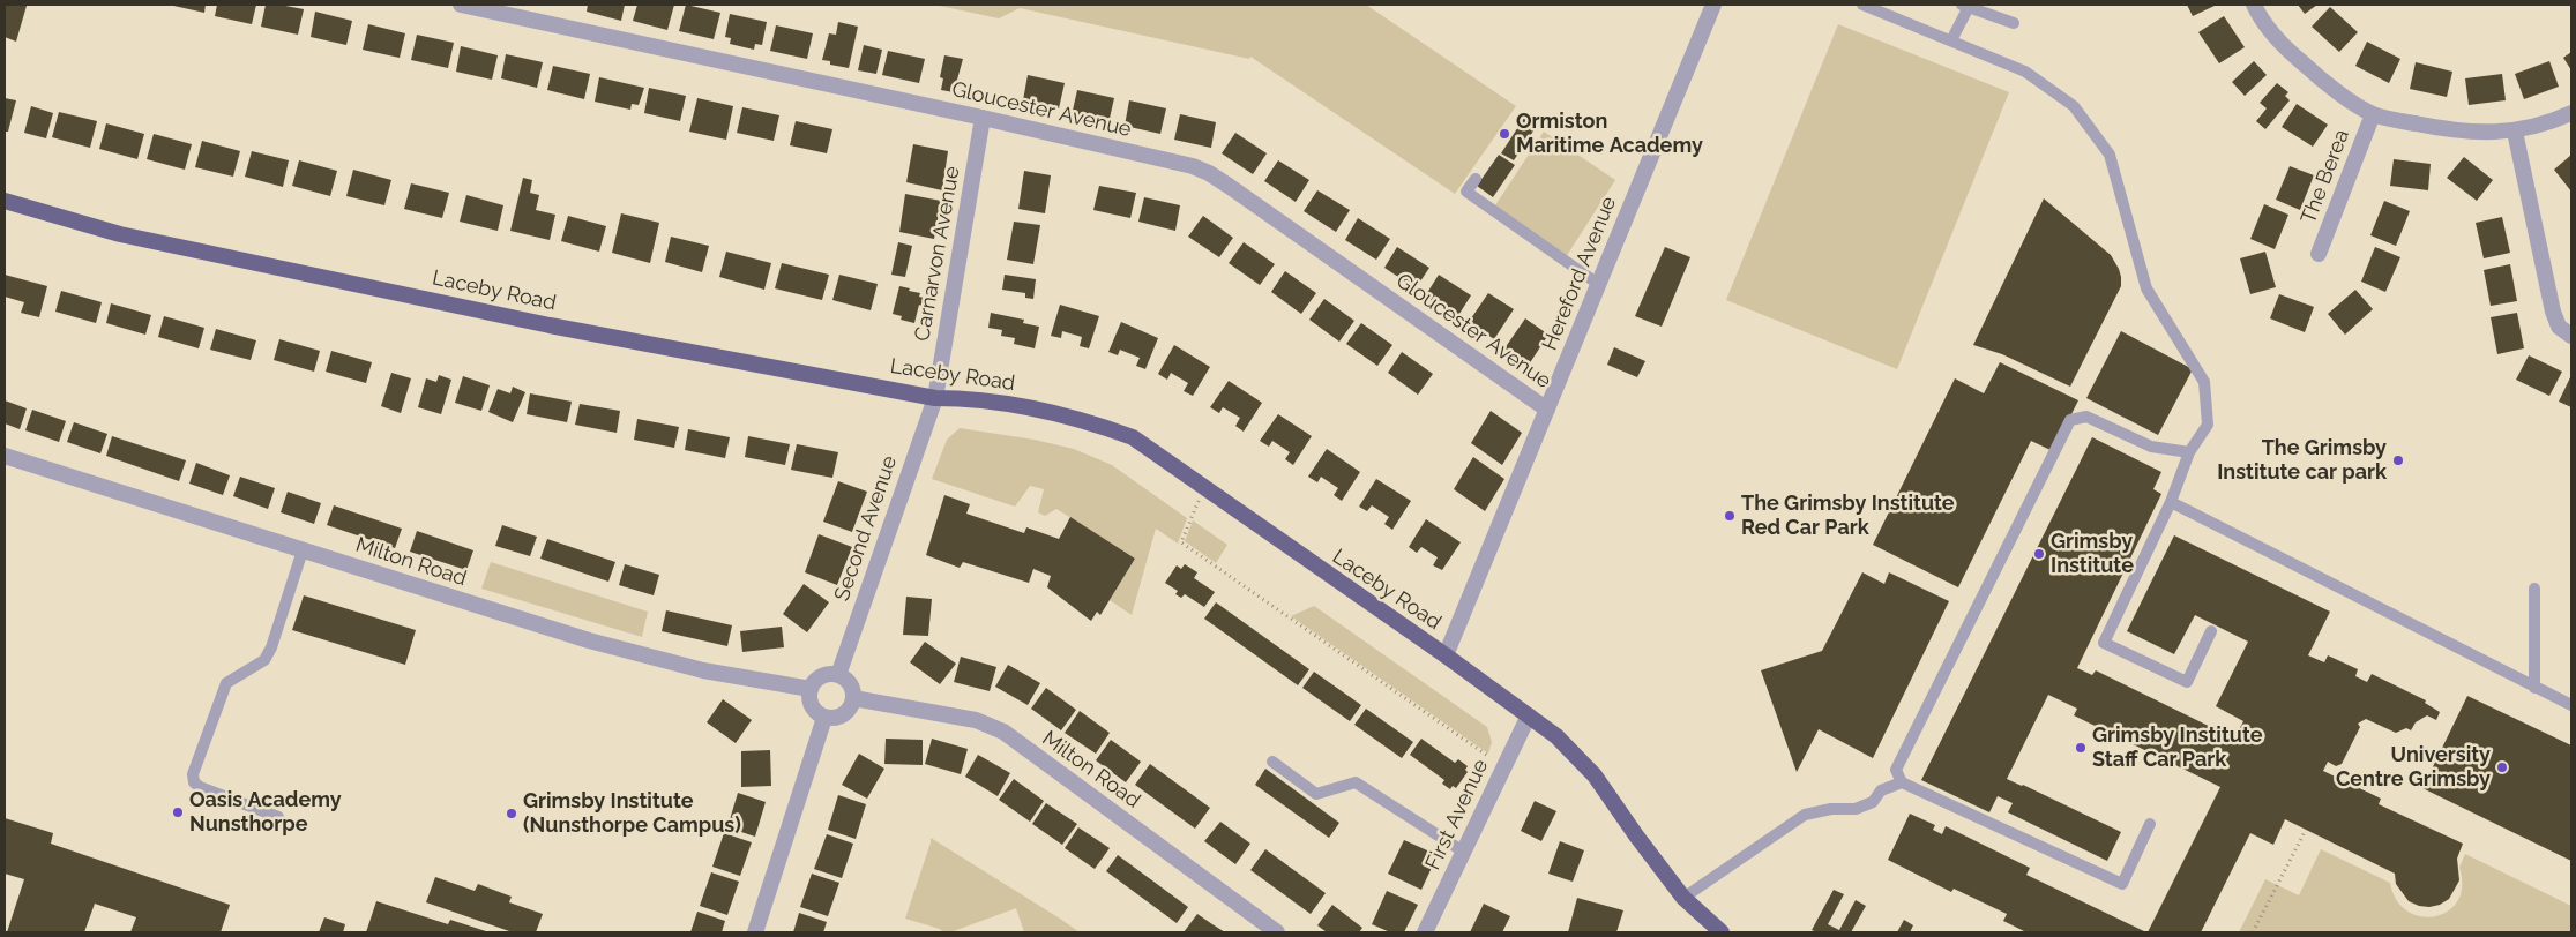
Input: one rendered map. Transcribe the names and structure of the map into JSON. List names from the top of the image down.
{
  "streets": {
    "highway": ["Laceby Road"],
    "street": [
      "Gloucester Avenue",
      "The Berea",
      "Carnarvon Avenue",
      "Hereford Avenue",
      "Second Avenue",
      "Milton Road",
      "First Avenue"
    ]
  },
  "crossings": [
    ["Gloucester Avenue", "Carnarvon Avenue"],
    ["Gloucester Avenue", "Hereford Avenue"],
    ["Carnarvon Avenue", "Laceby Road"],
    ["Carnarvon Avenue", "Second Avenue"],
    ["Hereford Avenue", "Laceby Road"],
    ["Laceby Road", "Second Avenue"],
    ["Laceby Road", "First Avenue"],
    ["Second Avenue", "Milton Road"]
  ],
  "places": [
    "Ormiston Maritime Academy",
    "The Grimsby Institute car park",
    "The Grimsby Institute Red Car Park",
    "Grimsby Institute",
    "Grimsby Institute Staff Car Park",
    "University Centre Grimsby",
    "Oasis Academy Nunsthorpe",
    "Grimsby Institute (Nunsthorpe Campus)"
  ]
}
